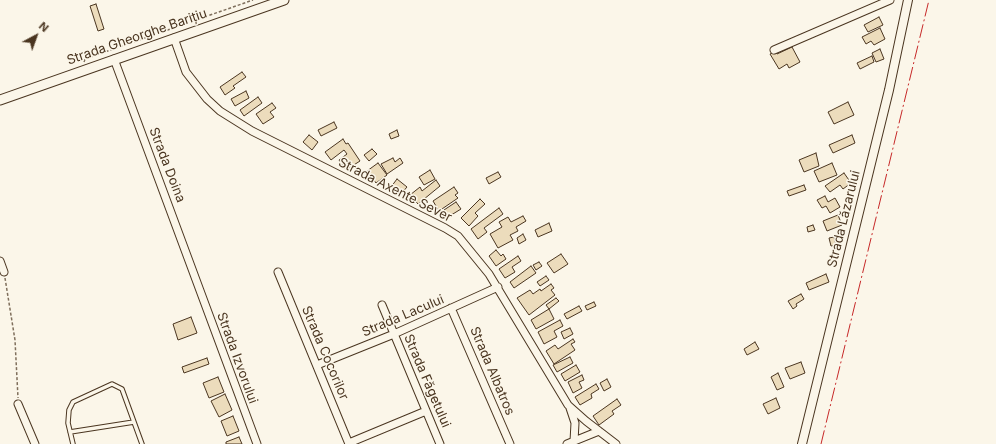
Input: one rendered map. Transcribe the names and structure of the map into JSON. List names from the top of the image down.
{
  "streets": {
    "main road": ["Strada Gheorghe Barițiu"],
    "street": [
      "Strada Doina",
      "Strada Axente Sever",
      "Strada Lăzarului",
      "Strada Lacului",
      "Strada Cocorilor",
      "Strada Izvorului",
      "Strada Albatros",
      "Strada Făgetului"
    ]
  },
  "crossings": [
    ["Strada Gheorghe Barițiu", "Strada Doina"],
    ["Strada Gheorghe Barițiu", "Strada Axente Sever"],
    ["Strada Doina", "Strada Izvorului"],
    ["Strada Axente Sever", "Strada Lacului"],
    ["Strada Lacului", "Strada Cocorilor"],
    ["Strada Lacului", "Strada Albatros"],
    ["Strada Lacului", "Strada Făgetului"]
  ],
  "north": "top right"
}
